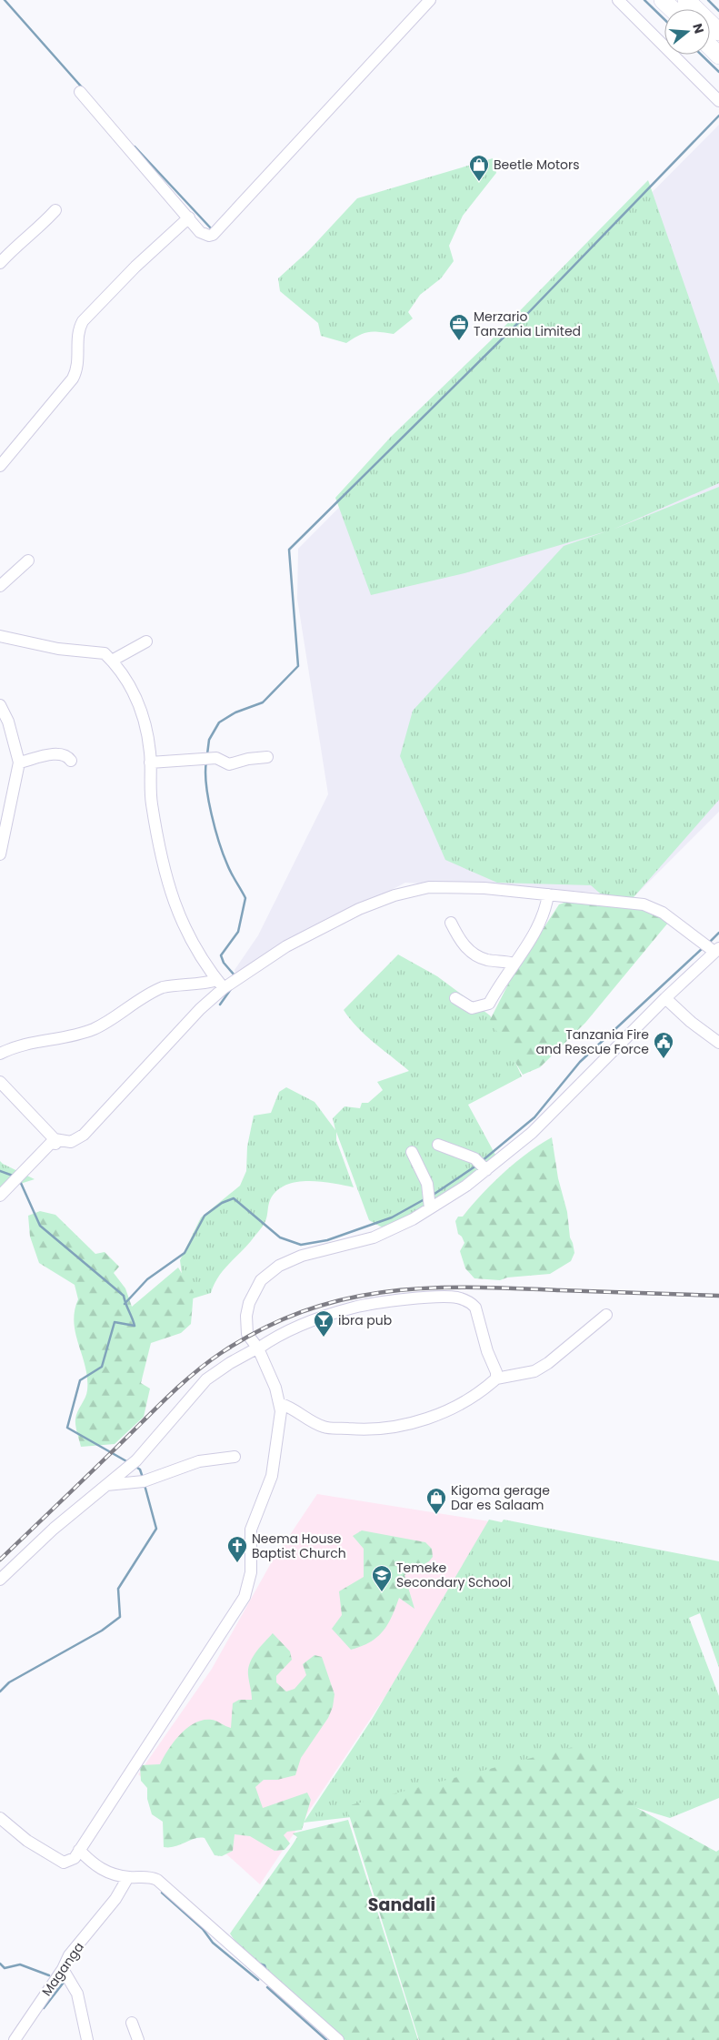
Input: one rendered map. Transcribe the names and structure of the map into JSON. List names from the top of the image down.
{
  "streets": {
    "street": ["Maganga"]
  },
  "districts": ["Sandali"],
  "places": {
    "shop": ["Beetle Motors", "Kigoma gerage Dar es Salaam"],
    "office": ["Merzario Tanzania Limited"],
    "public building": ["Tanzania Fire and Rescue Force"],
    "bar": ["ibra pub"],
    "church": ["Neema House Baptist Church"],
    "school or university": ["Temeke Secondary School"]
  },
  "north": "right"
}
